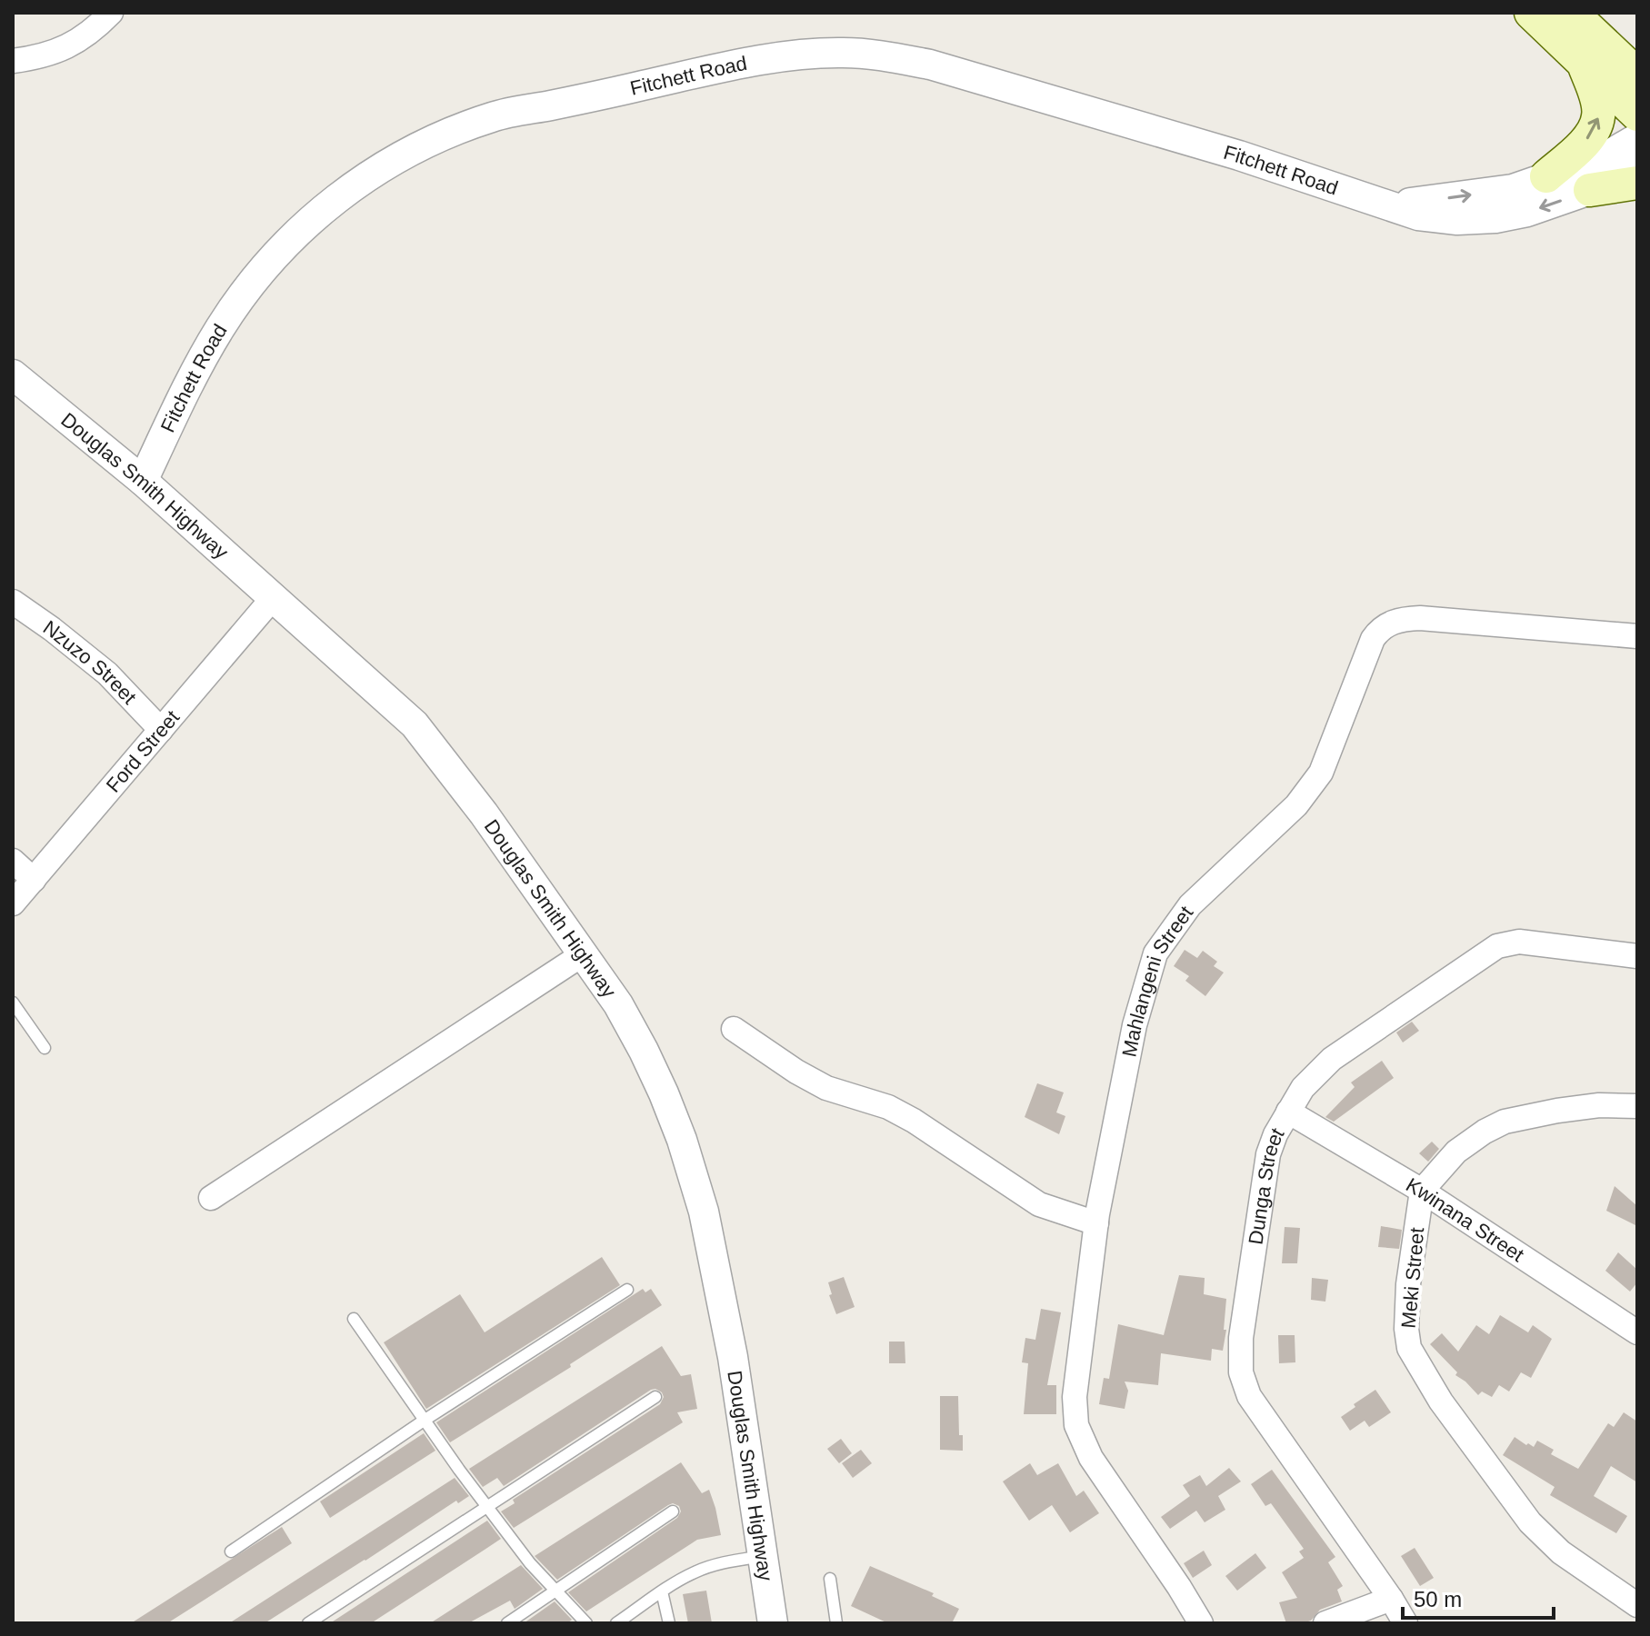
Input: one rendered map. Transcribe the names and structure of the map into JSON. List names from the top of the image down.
{
  "streets": {
    "street": [
      "Fitchett Road",
      "Douglas Smith Highway",
      "Nzuzo Street",
      "Ford Street",
      "Mahlangeni Street",
      "Dunga Street",
      "Kwinana Street",
      "Meki Street"
    ]
  },
  "crossings": [
    ["Fitchett Road", "Douglas Smith Highway"],
    ["Douglas Smith Highway", "Ford Street"],
    ["Nzuzo Street", "Ford Street"],
    ["Dunga Street", "Kwinana Street"],
    ["Kwinana Street", "Meki Street"]
  ],
  "scale_bar": "50 m"
}
